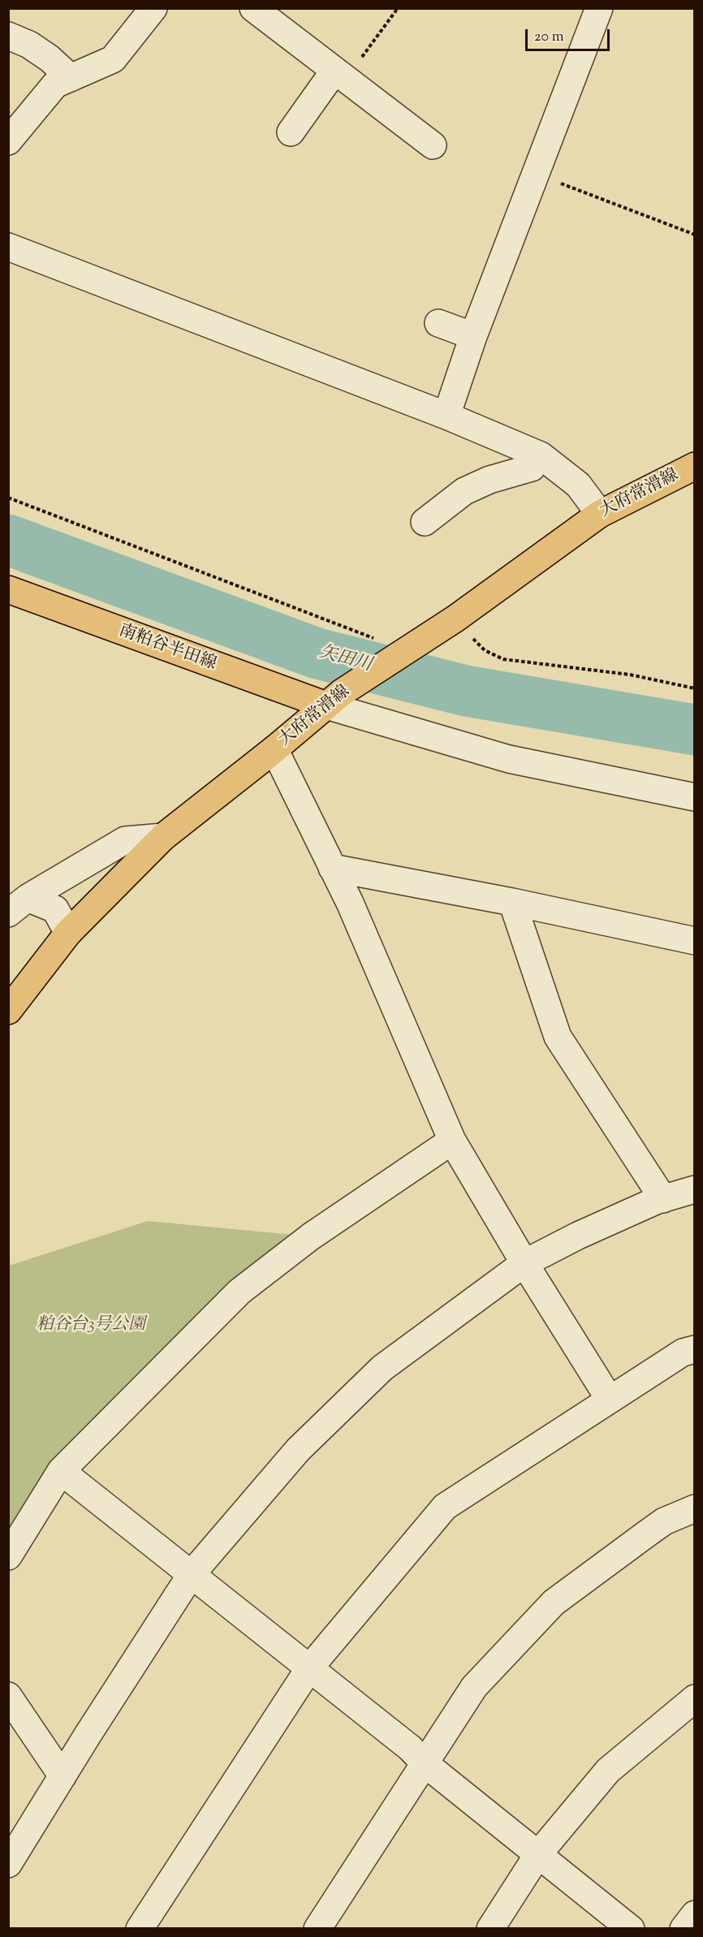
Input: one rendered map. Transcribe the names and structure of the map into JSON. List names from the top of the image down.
{
  "streets": {
    "main road": ["大府常滑線", "南粕谷半田線"]
  },
  "crossings": [
    ["大府常滑線", "南粕谷半田線"]
  ],
  "water": ["矢田川"],
  "parks": ["粕谷台3号公園"],
  "scale_bar": "20 m"
}
